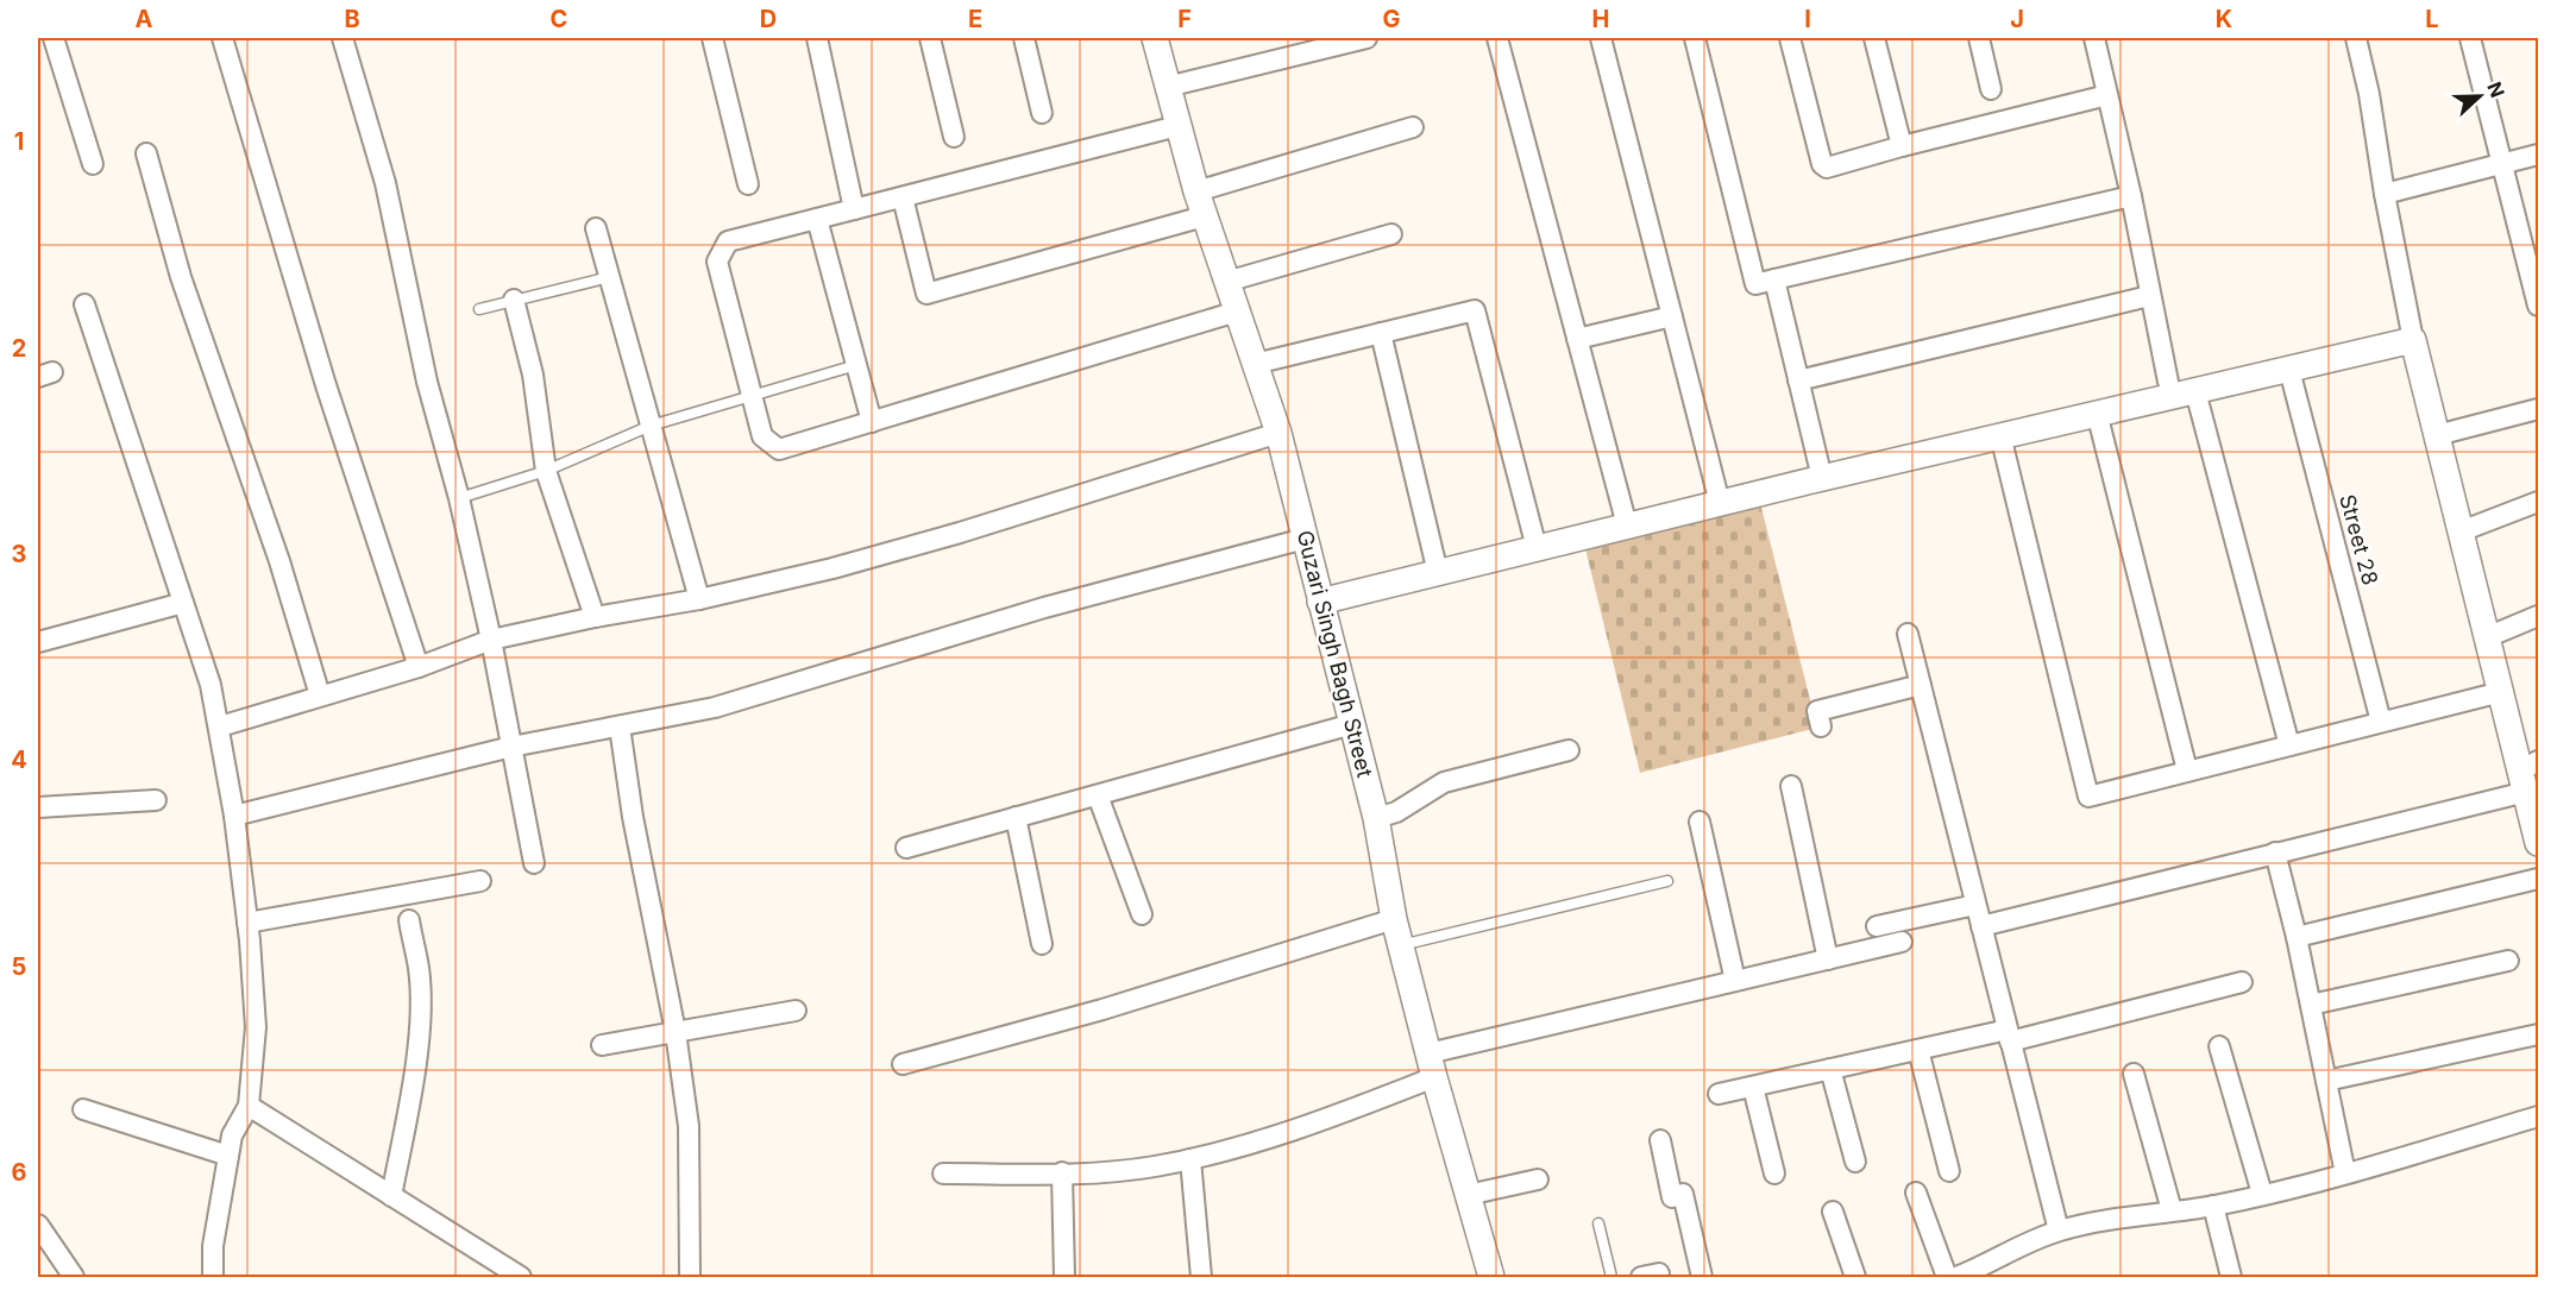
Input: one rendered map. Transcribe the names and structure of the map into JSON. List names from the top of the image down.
{
  "streets": {
    "street": ["Street 28", "Guzari Singh Bagh Street"]
  },
  "north": "right",
  "grid": {
    "columns": [
      "A",
      "B",
      "C",
      "D",
      "E",
      "F",
      "G",
      "H",
      "I",
      "J",
      "K",
      "L"
    ],
    "rows": [
      "1",
      "2",
      "3",
      "4",
      "5",
      "6"
    ]
  }
}
